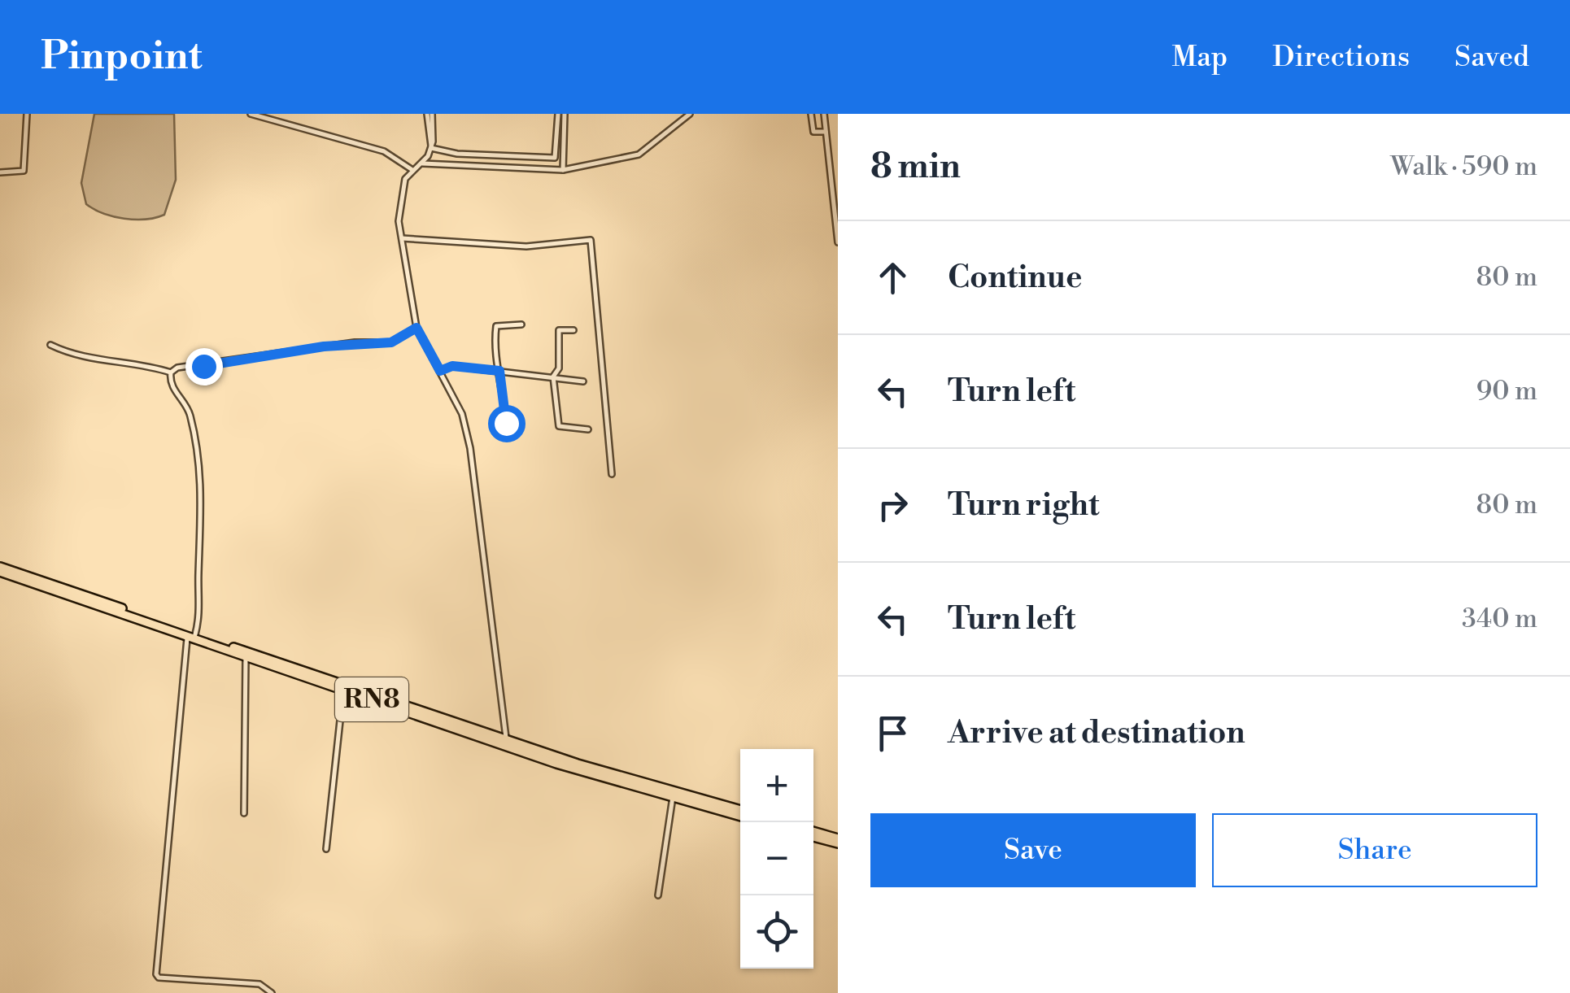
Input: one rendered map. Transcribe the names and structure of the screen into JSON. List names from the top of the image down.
{
  "streets": {
    "highway": ["RN8"]
  },
  "page": {
    "header": "Pinpoint",
    "nav": ["Map", "Directions", "Saved"],
    "heading": ["8 min", "Walk · 590 m"],
    "list": [
      ["Continue", "80 m"],
      ["Turn left", "90 m"],
      ["Turn right", "80 m"],
      ["Turn left", "340 m"],
      "Arrive at destination"
    ],
    "map_buttons": ["+", "−"],
    "buttons": ["Save", "Share"]
  }
}
